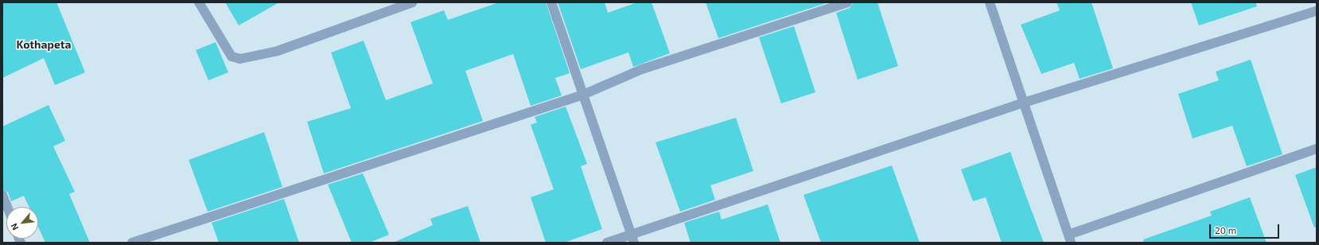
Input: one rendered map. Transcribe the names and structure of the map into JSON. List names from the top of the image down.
{
  "districts": ["Kothapeta"],
  "scale_bar": "20 m",
  "north": "bottom left"
}
